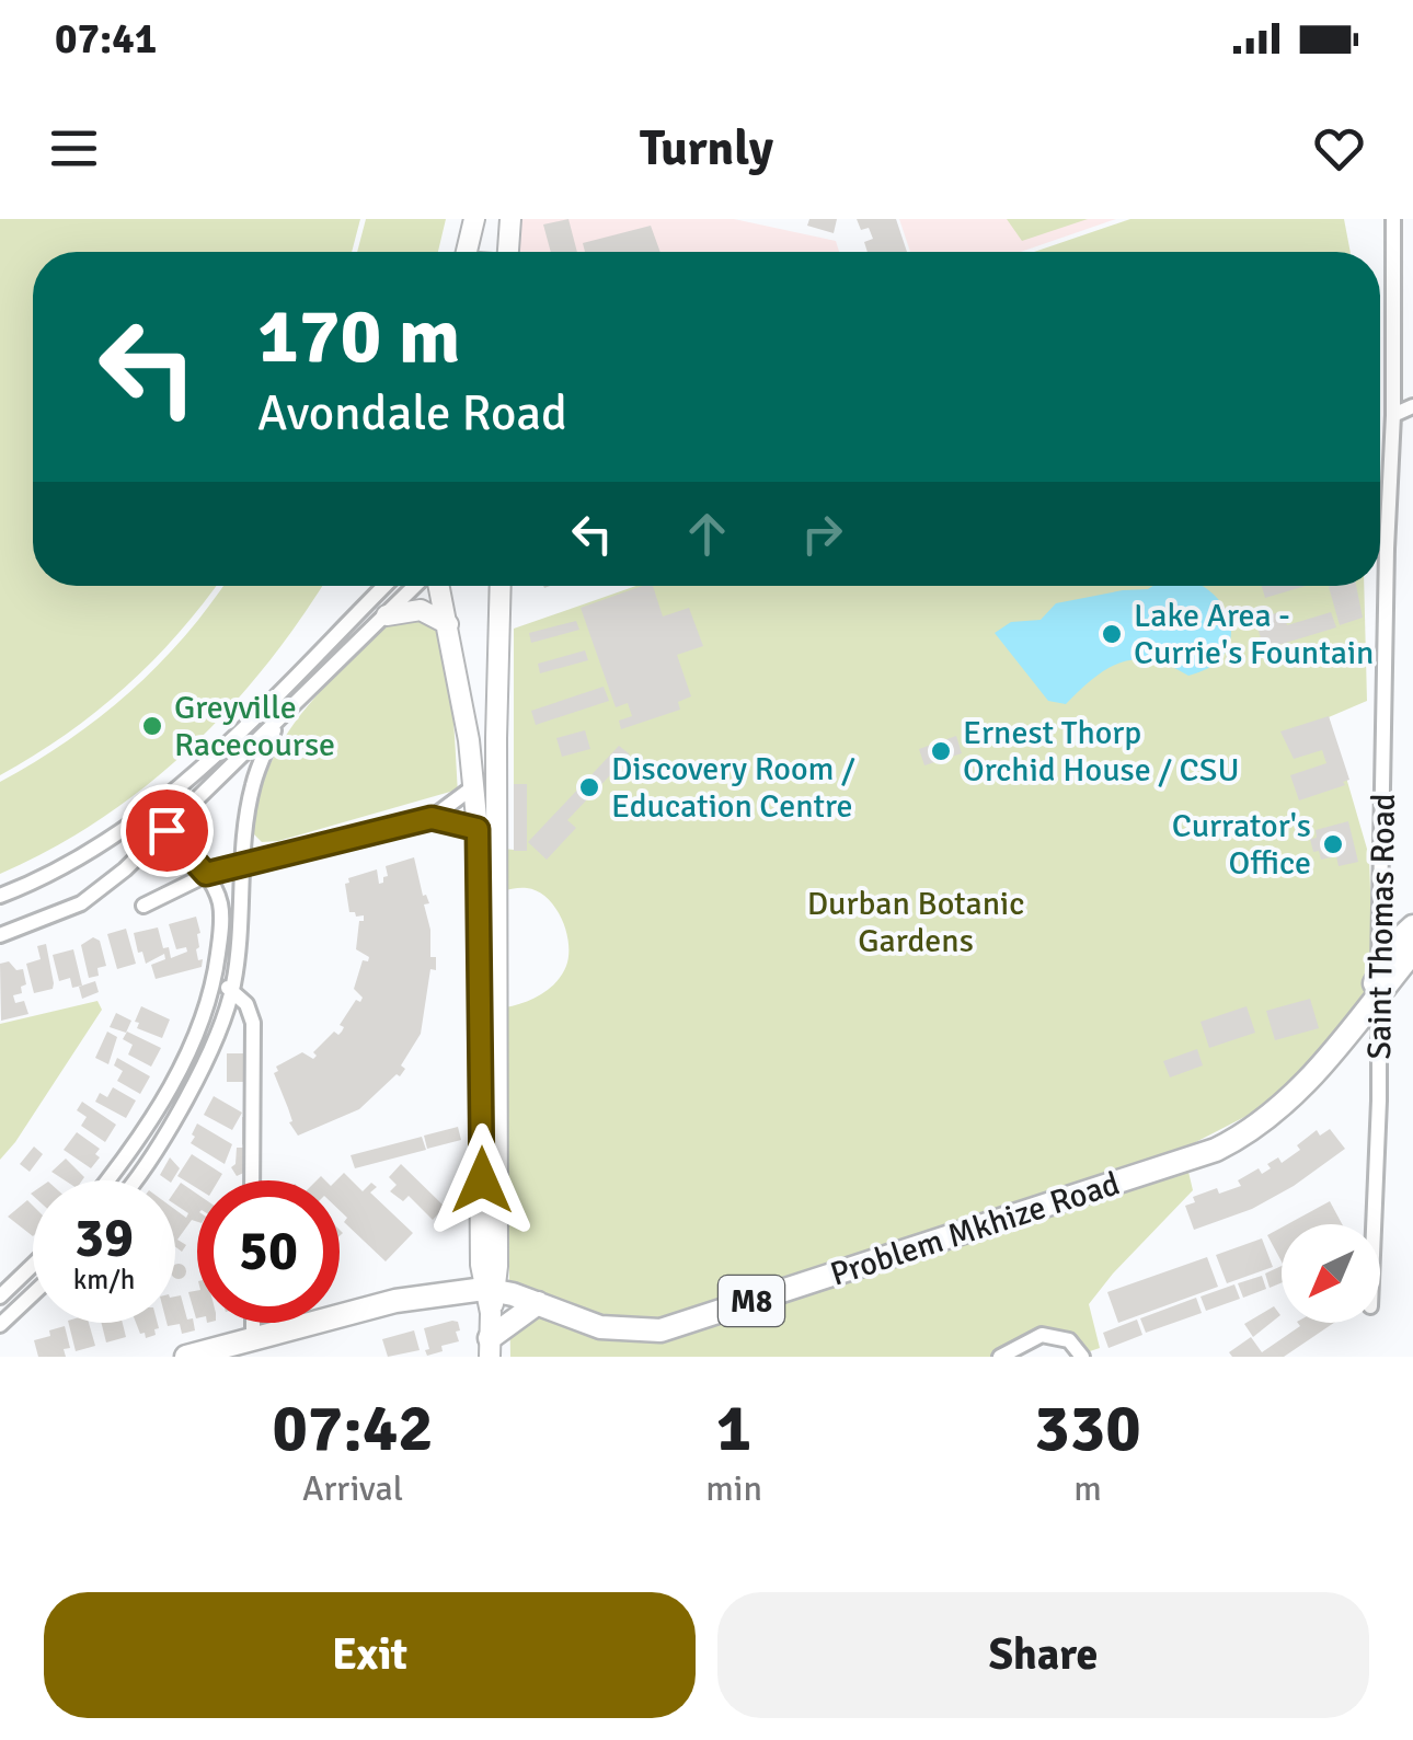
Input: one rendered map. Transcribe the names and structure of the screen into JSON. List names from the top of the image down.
{
  "streets": {
    "main road": ["Problem Mkhize Road", "M8"],
    "street": ["Saint Thomas Road"]
  },
  "crossings": [
    ["Saint Thomas Road", "Problem Mkhize Road"],
    ["Saint Thomas Road", "M8"],
    ["Problem Mkhize Road", "M8"]
  ],
  "parks": ["Durban Botanic Gardens"],
  "places": [
    "Lake Area - Currie's Fountain",
    "Greyville Racecourse",
    "Ernest Thorp Orchid House / CSU",
    "Discovery Room / Education Centre",
    "Currator's Office"
  ],
  "north": "bottom left",
  "page": {
    "status": "07:41",
    "header": "Turnly",
    "turn": ["170 m", "Avondale Road"],
    "speed": "39 km/h",
    "limit": "50",
    "eta": [
      "07:42",
      "Arrival",
      "1",
      "min",
      "330",
      "m"
    ],
    "buttons": ["Exit", "Share"]
  }
}
